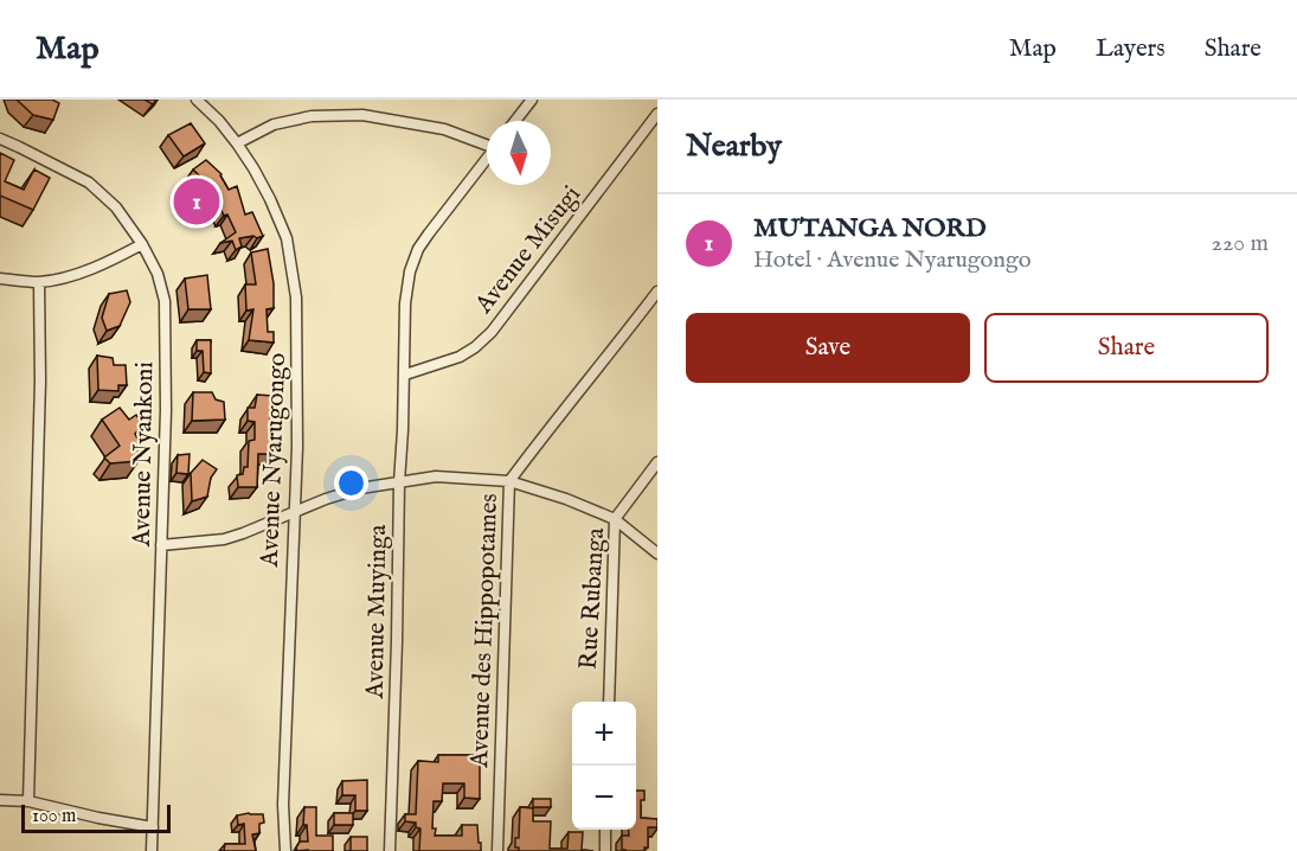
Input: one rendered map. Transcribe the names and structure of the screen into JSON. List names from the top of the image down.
{
  "streets": {
    "street": [
      "Avenue Misugi",
      "Avenue Nyankoni",
      "Avenue Nyarugongo",
      "Rue Rubanga",
      "Avenue Muyinga",
      "Avenue des Hippopotames"
    ]
  },
  "crossings": [
    ["Avenue Misugi", "Avenue Muyinga"]
  ],
  "scale_bar": "100 m",
  "north": "bottom",
  "page": {
    "header": "Map",
    "nav": ["Map", "Layers", "Share"],
    "heading": "Nearby",
    "pins": "1",
    "list": [
      {
        "mark": "1",
        "name": "MUTANGA NORD",
        "note": "Hotel · Avenue Nyarugongo",
        "value": "220 m"
      }
    ],
    "buttons": ["Save", "Share"],
    "map_buttons": ["+", "−"],
    "scale": "100 m"
  }
}
